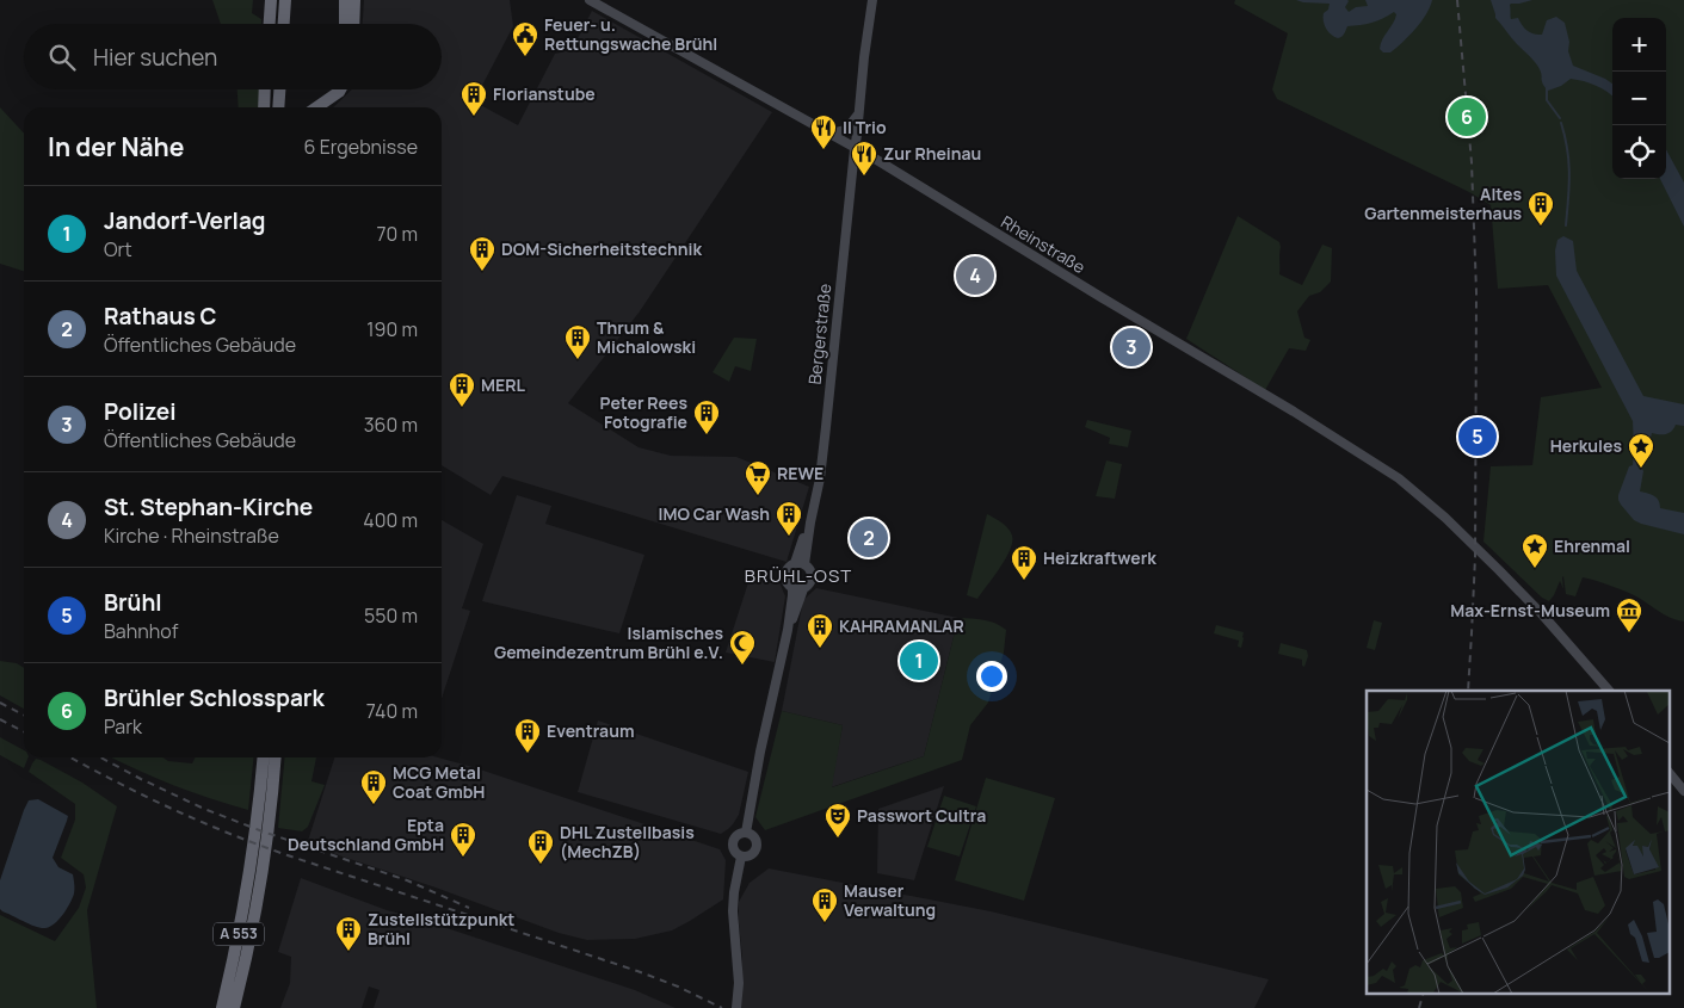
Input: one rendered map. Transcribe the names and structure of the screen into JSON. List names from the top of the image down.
{
  "streets": {
    "highway": ["A 553"],
    "main road": ["Rheinstraße", "Bergerstraße"]
  },
  "crossings": [
    ["Rheinstraße", "Bergerstraße"]
  ],
  "districts": ["BRÜHL-OST"],
  "places": {
    "public building": ["Feuer- u. Rettungswache Brühl"],
    "building": [
      "Florianstube",
      "Altes Gartenmeisterhaus",
      "DOM-Sicherheitstechnik",
      "Thrum & Michalowski",
      "MERL",
      "Peter Rees Fotografie",
      "IMO Car Wash",
      "Heizkraftwerk",
      "KAHRAMANLAR",
      "Eventraum",
      "MCG Metal Coat GmbH",
      "Epta Deutschland GmbH",
      "DHL Zustellbasis (MechZB)",
      "Mauser Verwaltung",
      "Zustellstützpunkt Brühl"
    ],
    "restaurant": ["Il Trio", "Zur Rheinau"],
    "place": ["Herkules", "Ehrenmal"],
    "supermarket": ["REWE"],
    "museum": ["Max-Ernst-Museum"],
    "mosque": ["Islamisches Gemeindezentrum Brühl e.V."],
    "theatre": ["Passwort Cultra"]
  },
  "page": {
    "map_buttons": ["+", "−"],
    "search": "Hier suchen",
    "pins": [
      "6",
      "4",
      "3",
      "5",
      "2",
      "1"
    ],
    "heading": ["In der Nähe", "6 Ergebnisse"],
    "list": [
      {
        "mark": "1",
        "name": "Jandorf-Verlag",
        "note": "Ort",
        "value": "70 m"
      },
      {
        "mark": "2",
        "name": "Rathaus C",
        "note": "Öffentliches Gebäude",
        "value": "190 m"
      },
      {
        "mark": "3",
        "name": "Polizei",
        "note": "Öffentliches Gebäude",
        "value": "360 m"
      },
      {
        "mark": "4",
        "name": "St. Stephan-Kirche",
        "note": "Kirche · Rheinstraße",
        "value": "400 m"
      },
      {
        "mark": "5",
        "name": "Brühl",
        "note": "Bahnhof",
        "value": "550 m"
      },
      {
        "mark": "6",
        "name": "Brühler Schlosspark",
        "note": "Park",
        "value": "740 m"
      }
    ]
  }
}
